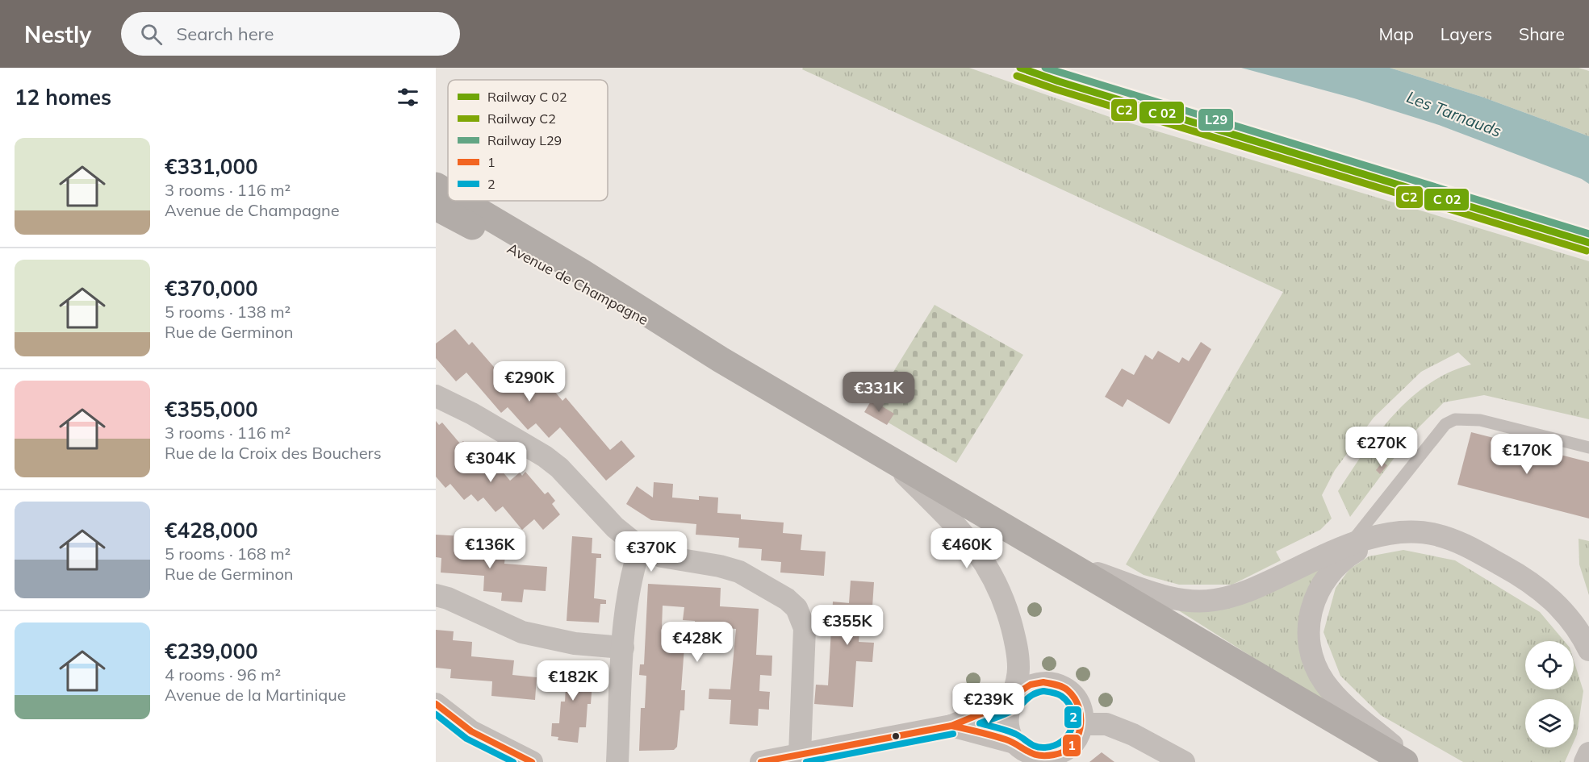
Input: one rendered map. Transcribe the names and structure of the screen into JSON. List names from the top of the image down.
{
  "streets": {
    "main road": ["Avenue de Champagne"]
  },
  "water": ["Les Tarnauds"],
  "lines": [
    "rail line L29",
    "rail line C2",
    "transit line 1",
    "transit line 2"
  ],
  "legend": [
    "Railway C 02",
    "Railway C2",
    "Railway L29",
    "1",
    "2"
  ],
  "page": {
    "header": "Nestly",
    "search": "Search here",
    "nav": ["Map", "Layers", "Share"],
    "heading": "12 homes",
    "list": [
      {
        "name": "€331,000",
        "note": "3 rooms · 116 m² · Avenue de Champagne"
      },
      {
        "name": "€370,000",
        "note": "5 rooms · 138 m² · Rue de Germinon"
      },
      {
        "name": "€355,000",
        "note": "3 rooms · 116 m² · Rue de la Croix des Bouchers"
      },
      {
        "name": "€428,000",
        "note": "5 rooms · 168 m² · Rue de Germinon"
      },
      {
        "name": "€239,000",
        "note": "4 rooms · 96 m² · Avenue de la Martinique"
      }
    ],
    "price": [
      "€290K",
      "€331K",
      "€270K",
      "€170K",
      "€304K",
      "€136K",
      "€460K",
      "€370K",
      "€355K",
      "€428K",
      "€182K",
      "€239K"
    ]
  }
}
